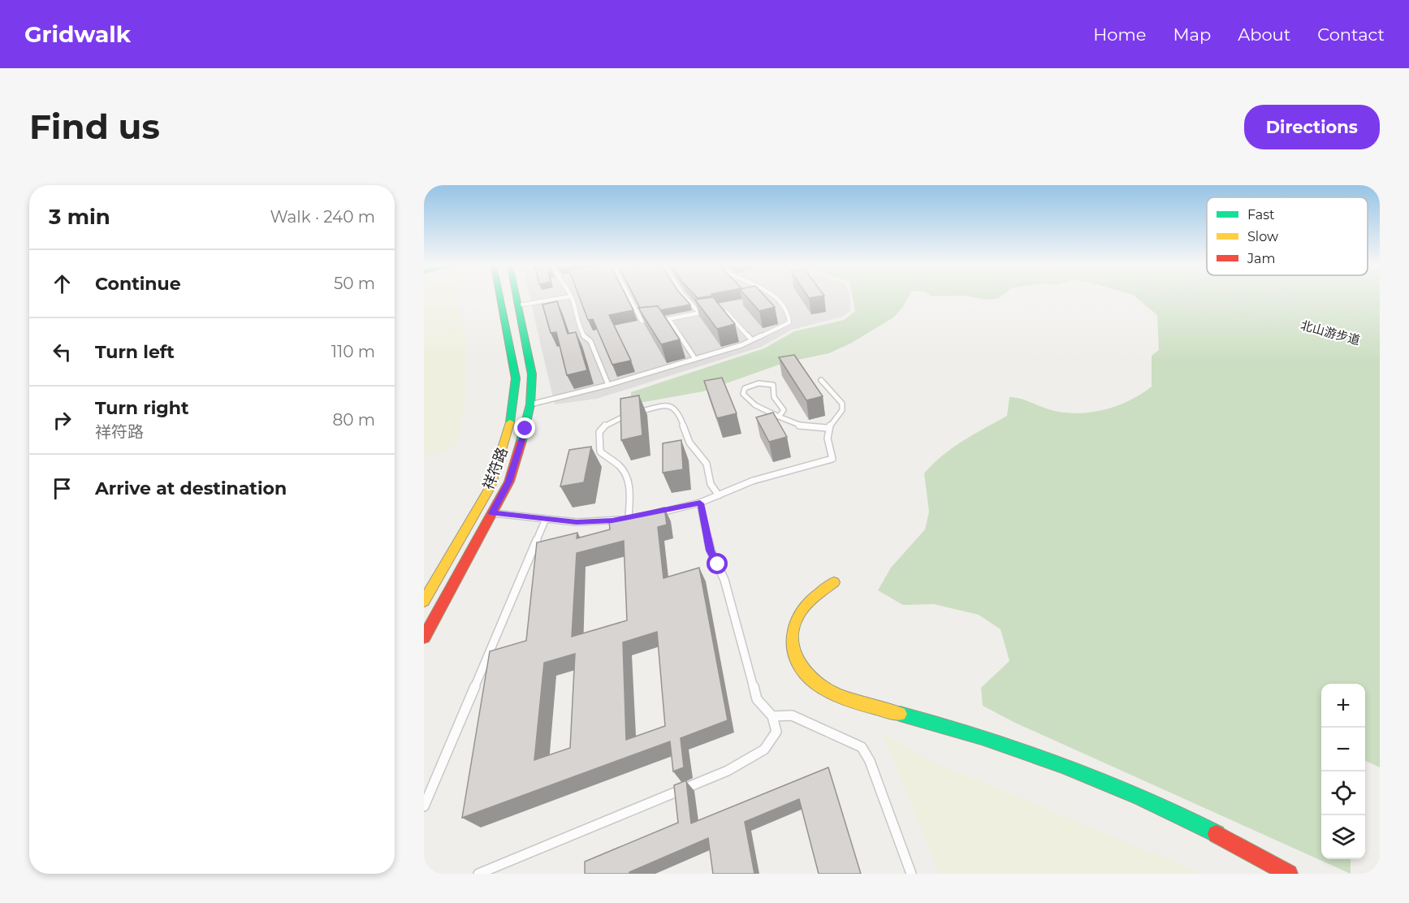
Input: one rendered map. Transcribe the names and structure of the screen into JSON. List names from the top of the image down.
{
  "streets": {
    "main road": ["祥符路"],
    "path": ["北山游步道"]
  },
  "legend": ["Fast", "Slow", "Jam"],
  "page": {
    "header": "Gridwalk",
    "nav": [
      "Home",
      "Map",
      "About",
      "Contact"
    ],
    "buttons": "Directions",
    "title": "Find us",
    "heading": ["3 min", "Walk · 240 m"],
    "list": [
      ["Continue", "50 m"],
      ["Turn left", "110 m"],
      ["Turn right", "祥符路", "80 m"],
      "Arrive at destination"
    ],
    "map_buttons": ["+", "−"]
  }
}
